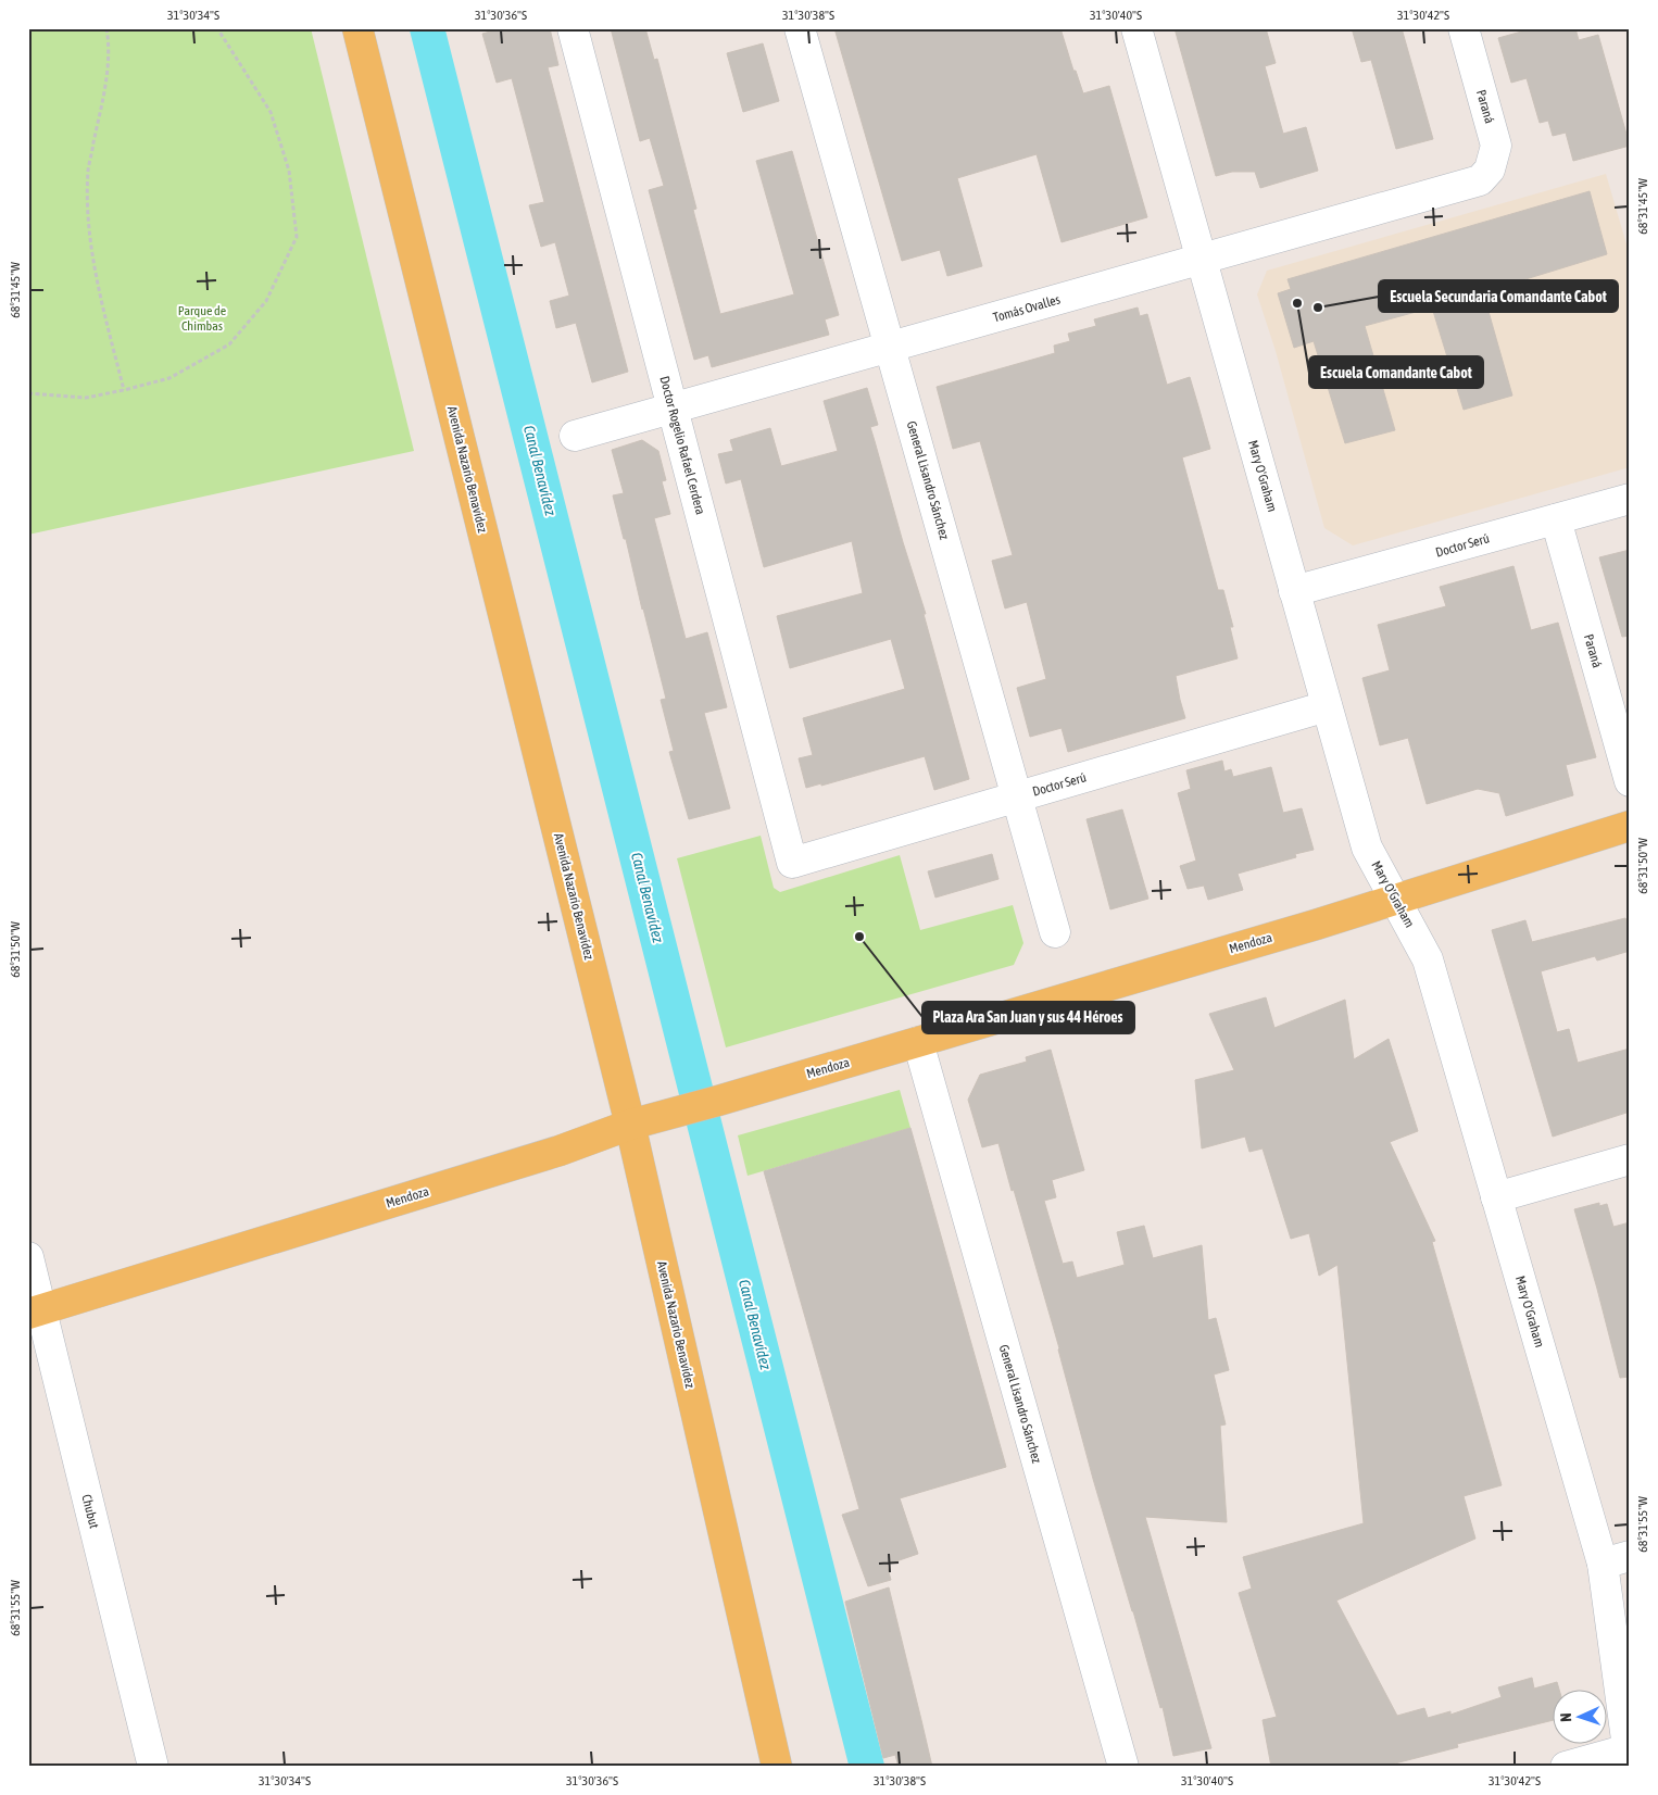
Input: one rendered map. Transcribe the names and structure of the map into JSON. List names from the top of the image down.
{
  "streets": {
    "main road": ["Avenida Nazario Benavídez", "Mendoza"],
    "street": [
      "Paraná",
      "Tomás Ovalles",
      "Doctor Rogelio Rafael Cerdera",
      "Mary O'Graham",
      "General Lisandro Sánchez",
      "Doctor Serú",
      "Chubut"
    ]
  },
  "crossings": [
    ["Paraná", "Tomás Ovalles"],
    ["Paraná", "Doctor Serú"],
    ["Tomás Ovalles", "Doctor Rogelio Rafael Cerdera"],
    ["Tomás Ovalles", "Mary O'Graham"],
    ["Tomás Ovalles", "General Lisandro Sánchez"],
    ["Doctor Rogelio Rafael Cerdera", "Doctor Serú"],
    ["Avenida Nazario Benavídez", "Mendoza"],
    ["Mary O'Graham", "Doctor Serú"],
    ["Mary O'Graham", "Mendoza"],
    ["General Lisandro Sánchez", "Doctor Serú"],
    ["General Lisandro Sánchez", "Mendoza"],
    ["Mendoza", "Chubut"]
  ],
  "water": ["Canal Benavídez"],
  "parks": ["Parque de Chimbas"],
  "places": ["Escuela Comandante Cabot", "Escuela Secundaria Comandante Cabot", "Plaza Ara San Juan y sus 44 Héroes"],
  "north": "left",
  "coordinates": [
    "31°30'34\"S",
    "31°30'36\"S",
    "31°30'38\"S",
    "31°30'40\"S",
    "31°30'42\"S",
    "68°31'45\"W",
    "68°31'50\"W",
    "68°31'55\"W"
  ]
}
